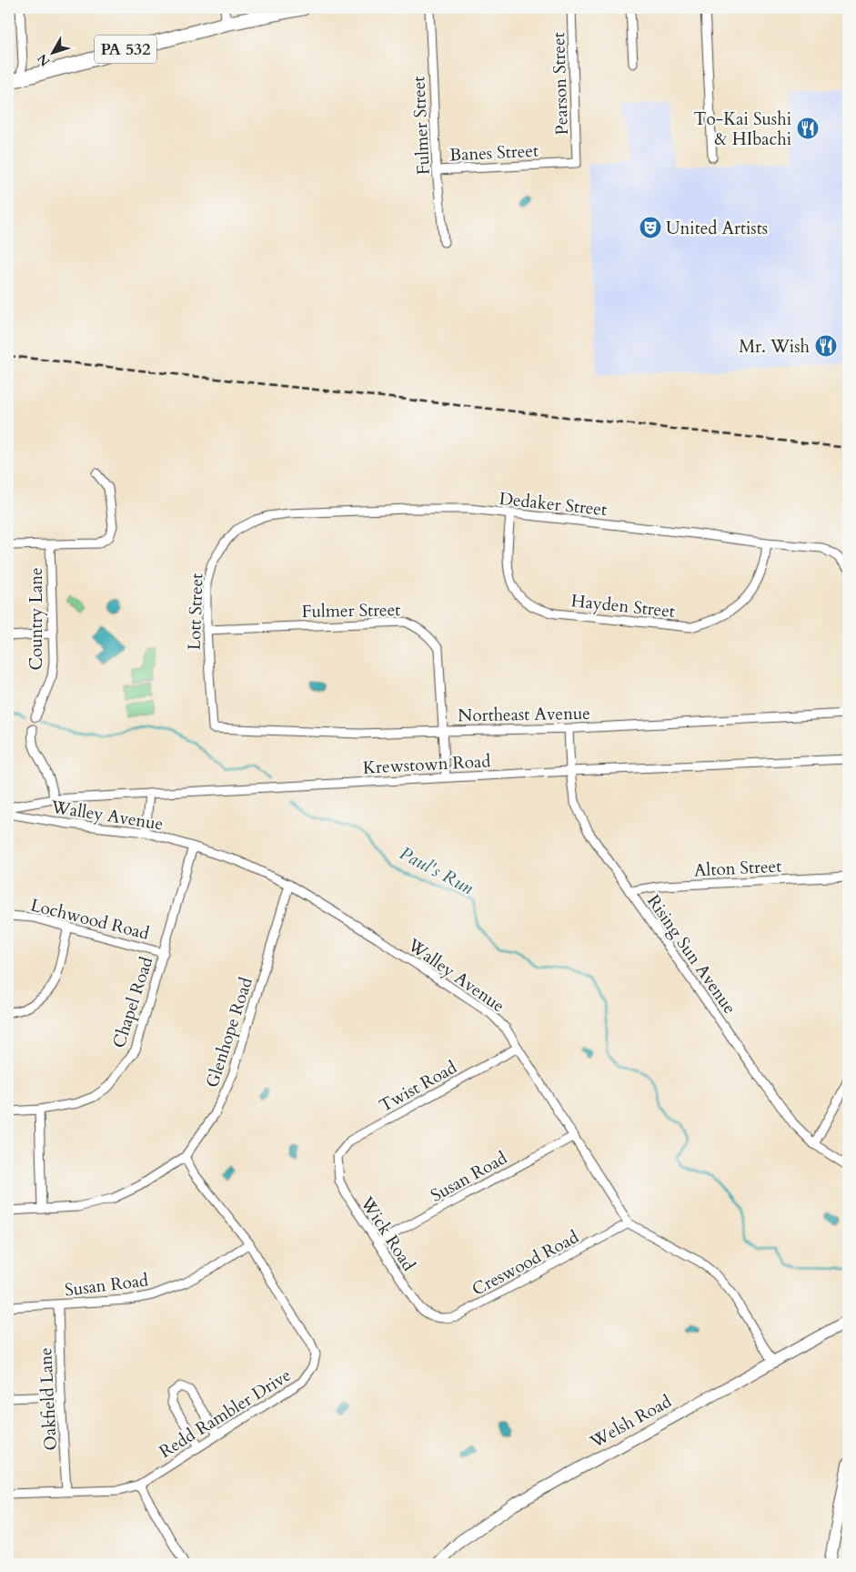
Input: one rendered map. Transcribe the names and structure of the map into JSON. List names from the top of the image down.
{
  "streets": {
    "main road": ["PA 532", "Welsh Road"],
    "street": [
      "Pearson Street",
      "Fulmer Street",
      "Banes Street",
      "Dedaker Street",
      "Hayden Street",
      "Lott Street",
      "Country Lane",
      "Northeast Avenue",
      "Krewstown Road",
      "Walley Avenue",
      "Alton Street",
      "Lochwood Road",
      "Rising Sun Avenue",
      "Chapel Road",
      "Glenhope Road",
      "Twist Road",
      "Susan Road",
      "Wick Road",
      "Creswood Road",
      "Oakfield Lane",
      "Redd Rambler Drive"
    ]
  },
  "crossings": [
    ["Pearson Street", "Banes Street"],
    ["Fulmer Street", "Banes Street"],
    ["Fulmer Street", "Lott Street"],
    ["Fulmer Street", "Northeast Avenue"],
    ["Fulmer Street", "Krewstown Road"],
    ["Dedaker Street", "Hayden Street"],
    ["Dedaker Street", "Lott Street"],
    ["Lott Street", "Northeast Avenue"],
    ["Northeast Avenue", "Rising Sun Avenue"],
    ["Krewstown Road", "Rising Sun Avenue"],
    ["Walley Avenue", "Chapel Road"],
    ["Walley Avenue", "Glenhope Road"],
    ["Walley Avenue", "Twist Road"],
    ["Walley Avenue", "Susan Road"],
    ["Walley Avenue", "Creswood Road"],
    ["Walley Avenue", "Welsh Road"],
    ["Alton Street", "Rising Sun Avenue"],
    ["Lochwood Road", "Chapel Road"],
    ["Glenhope Road", "Redd Rambler Drive"],
    ["Twist Road", "Wick Road"],
    ["Susan Road", "Wick Road"],
    ["Susan Road", "Oakfield Lane"],
    ["Susan Road", "Redd Rambler Drive"],
    ["Wick Road", "Creswood Road"],
    ["Oakfield Lane", "Redd Rambler Drive"]
  ],
  "water": ["Paul's Run"],
  "places": {
    "restaurant": ["To-Kai Sushi & HIbachi", "Mr. Wish"],
    "theatre": ["United Artists"]
  },
  "north": "bottom left"
}
